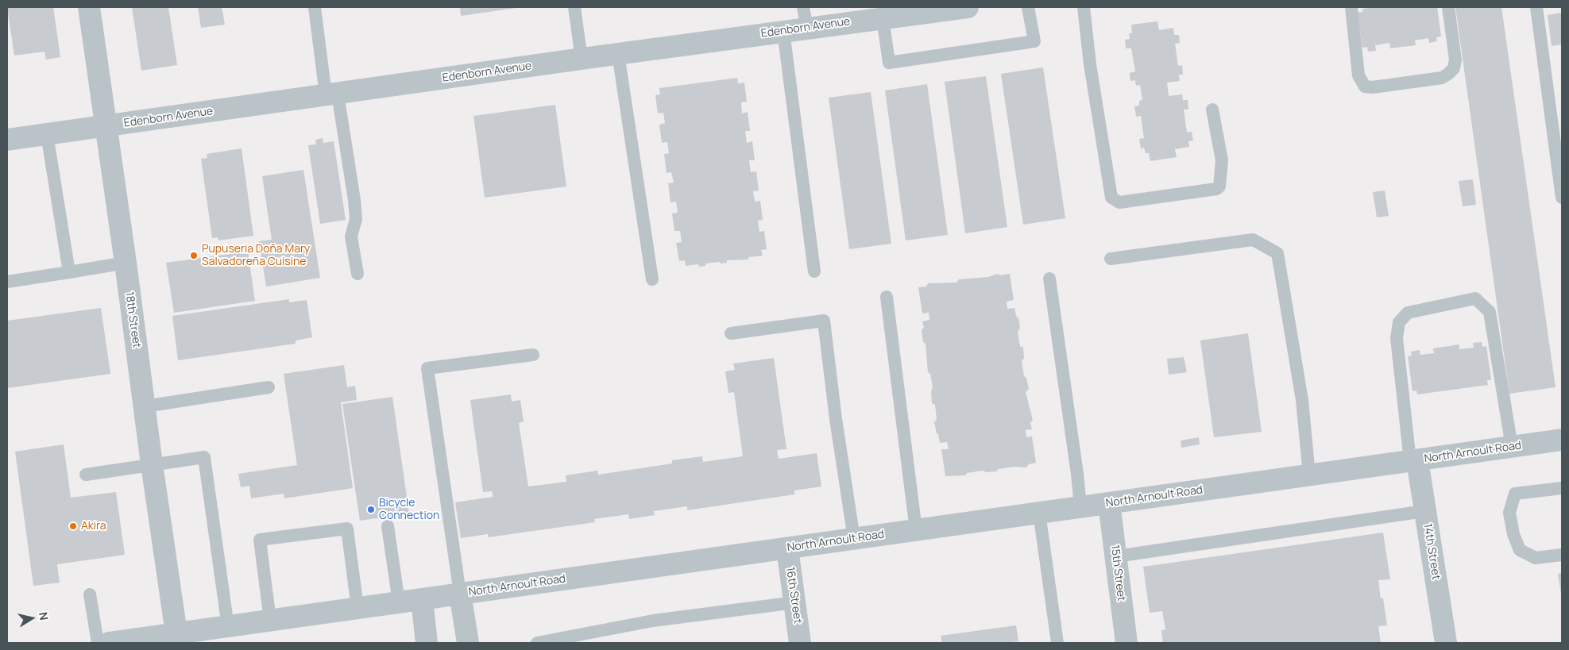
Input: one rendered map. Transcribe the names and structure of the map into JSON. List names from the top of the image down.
{
  "streets": {
    "street": [
      "Edenborn Avenue",
      "18th Street",
      "North Arnoult Road",
      "14th Street",
      "15th Street",
      "16th Street"
    ]
  },
  "crossings": [
    ["Edenborn Avenue", "18th Street"],
    ["18th Street", "North Arnoult Road"],
    ["North Arnoult Road", "14th Street"],
    ["North Arnoult Road", "15th Street"],
    ["North Arnoult Road", "16th Street"]
  ],
  "places": ["Pupuseria Doña Mary Salvadoreña Cuisine", "Bicycle Connection", "Akira"],
  "north": "right"
}
